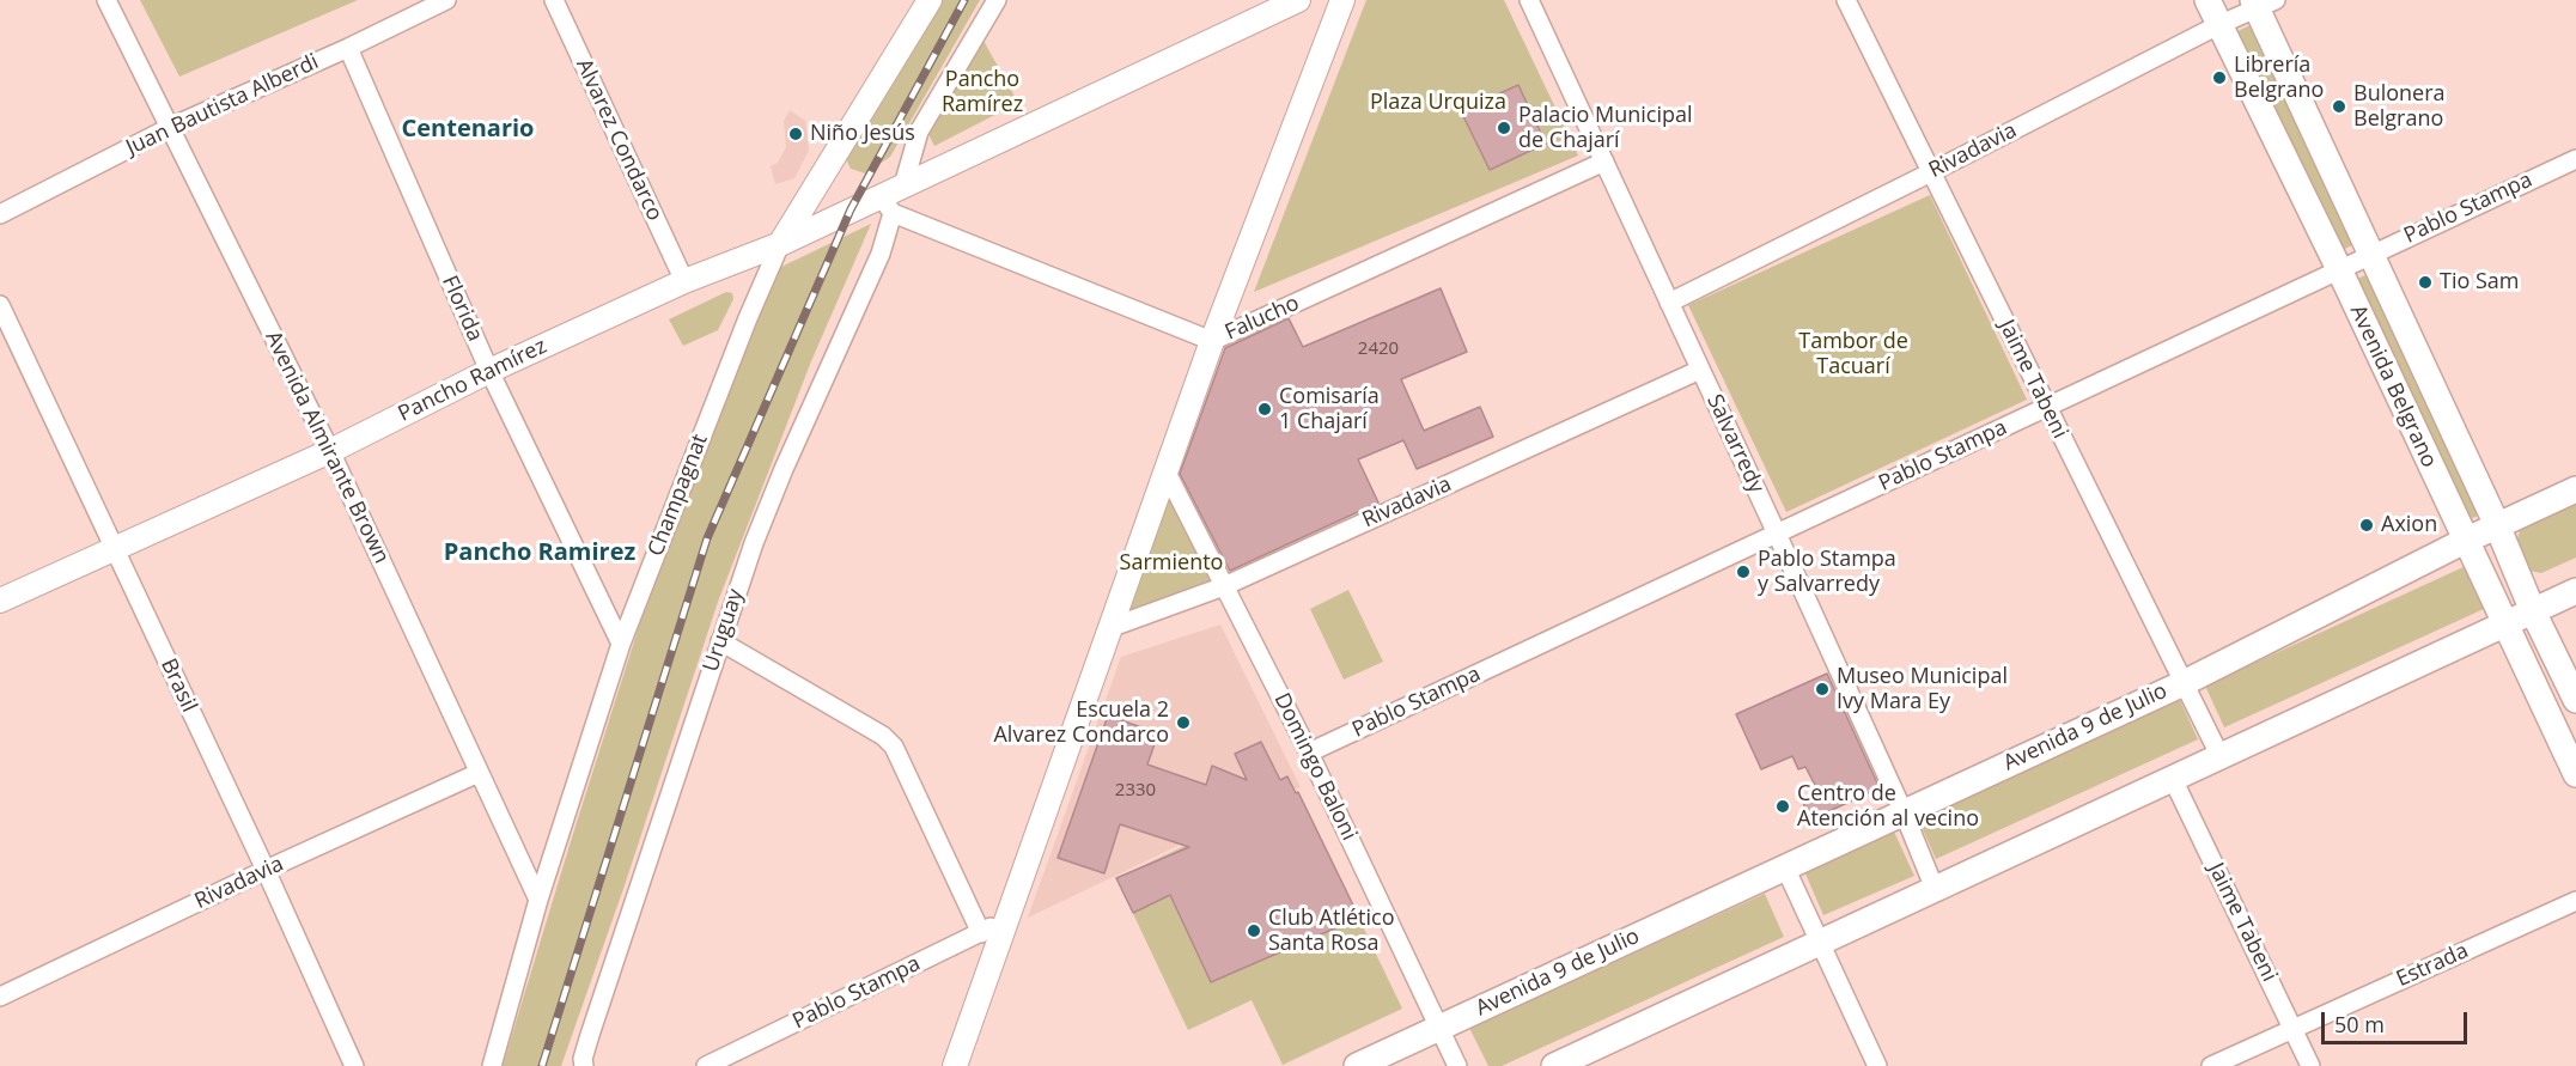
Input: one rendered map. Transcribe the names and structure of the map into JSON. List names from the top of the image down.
{
  "streets": {
    "main road": ["Avenida Belgrano", "Avenida 9 de Julio"],
    "street": [
      "Juan Bautista Alberdi",
      "Alvarez Condarco",
      "Rivadavia",
      "Pablo Stampa",
      "Florida",
      "Falucho",
      "Jaime Tabeni",
      "Pancho Ramírez",
      "Salvarredy",
      "Avenida Almirante Brown",
      "Champagnat",
      "Uruguay",
      "Brasil",
      "Domingo Baloni",
      "Estrada"
    ]
  },
  "crossings": [
    ["Juan Bautista Alberdi", "Florida"],
    ["Juan Bautista Alberdi", "Avenida Almirante Brown"],
    ["Alvarez Condarco", "Pancho Ramírez"],
    ["Rivadavia", "Jaime Tabeni"],
    ["Rivadavia", "Avenida Belgrano"],
    ["Rivadavia", "Salvarredy"],
    ["Rivadavia", "Avenida Almirante Brown"],
    ["Rivadavia", "Brasil"],
    ["Rivadavia", "Domingo Baloni"],
    ["Pablo Stampa", "Jaime Tabeni"],
    ["Pablo Stampa", "Avenida Belgrano"],
    ["Pablo Stampa", "Salvarredy"],
    ["Pablo Stampa", "Domingo Baloni"],
    ["Florida", "Pancho Ramírez"],
    ["Florida", "Champagnat"],
    ["Falucho", "Pancho Ramírez"],
    ["Falucho", "Salvarredy"],
    ["Falucho", "Uruguay"],
    ["Jaime Tabeni", "Avenida 9 de Julio"],
    ["Jaime Tabeni", "Estrada"],
    ["Pancho Ramírez", "Avenida Almirante Brown"],
    ["Pancho Ramírez", "Champagnat"],
    ["Pancho Ramírez", "Uruguay"],
    ["Pancho Ramírez", "Brasil"],
    ["Avenida Belgrano", "Avenida 9 de Julio"],
    ["Salvarredy", "Avenida 9 de Julio"],
    ["Avenida Almirante Brown", "Champagnat"],
    ["Avenida 9 de Julio", "Domingo Baloni"]
  ],
  "districts": ["Centenario", "Pancho Ramirez"],
  "parks": [
    "Pancho Ramírez",
    "Plaza Urquiza",
    "Tambor de Tacuarí",
    "Sarmiento"
  ],
  "places": [
    "Librería Belgrano",
    "Bulonera Belgrano",
    "Palacio Municipal de Chajarí",
    "Niño Jesús",
    "Tio Sam",
    "Comisaría 1 Chajarí",
    "Axion",
    "Pablo Stampa y Salvarredy",
    "Museo Municipal Ivy Mara Ey",
    "Escuela 2 Alvarez Condarco",
    "Centro de Atención al vecino",
    "Club Atlético Santa Rosa"
  ],
  "house_numbers": ["2420", "2330"],
  "scale_bar": "50 m"
}
